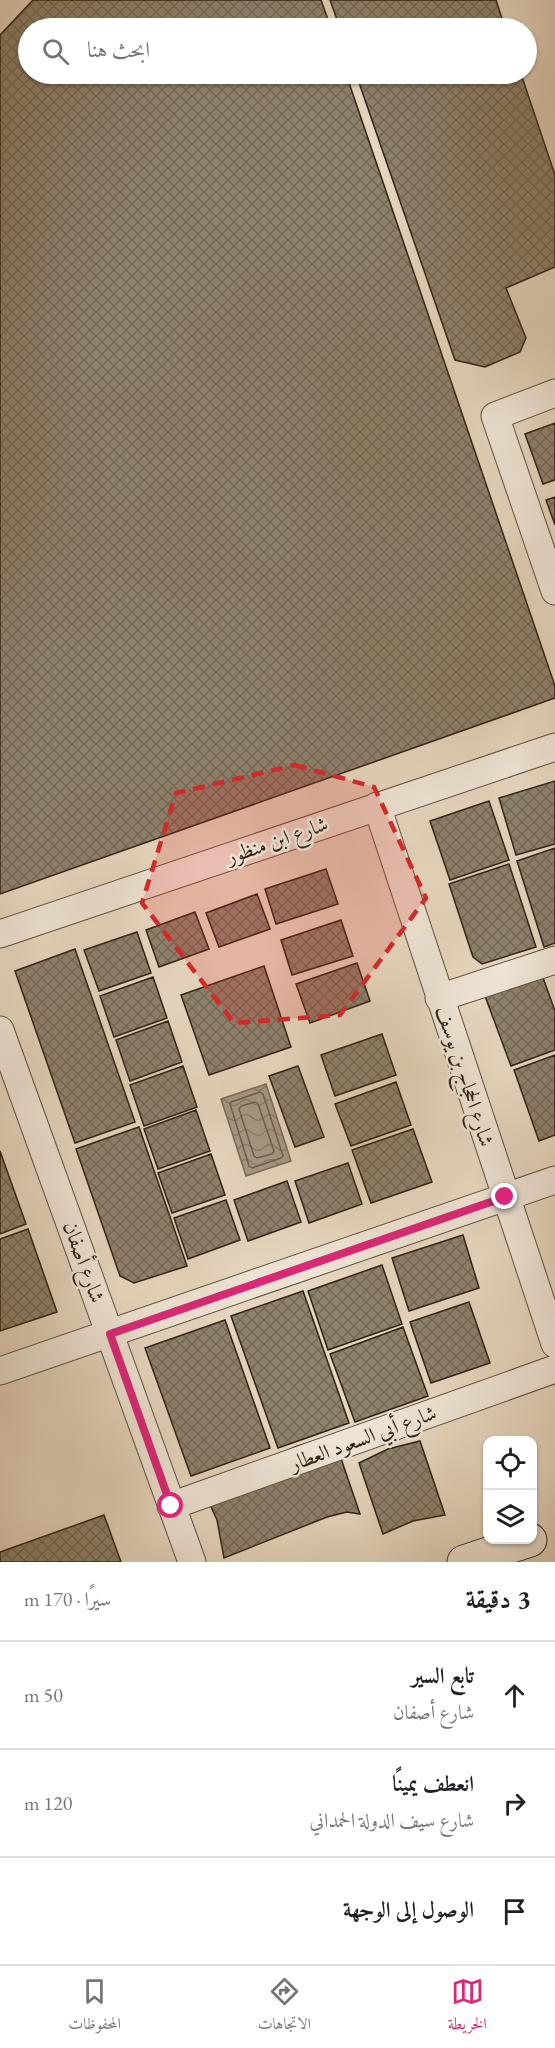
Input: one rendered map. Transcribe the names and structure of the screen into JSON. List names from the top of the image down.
{
  "streets": {
    "street": [
      "شارع ابن منظور",
      "شارع الحجاج بن يوسف",
      "شارع أصفان",
      "شارع أبي السعود العطار"
    ]
  },
  "crossings": [
    ["شارع ابن منظور", "شارع الحجاج بن يوسف"],
    ["شارع أصفان", "شارع أبي السعود العطار"]
  ],
  "page": {
    "search": "ابحث هنا",
    "heading": ["3 دقيقة", "سيرًا · 170 m"],
    "list": [
      ["تابع السير", "شارع أصفان", "50 m"],
      ["انعطف يمينًا", "شارع سيف الدولة الحمداني", "120 m"],
      "الوصول إلى الوجهة"
    ],
    "nav": ["الخريطة", "الاتجاهات", "المحفوظات"]
  }
}
